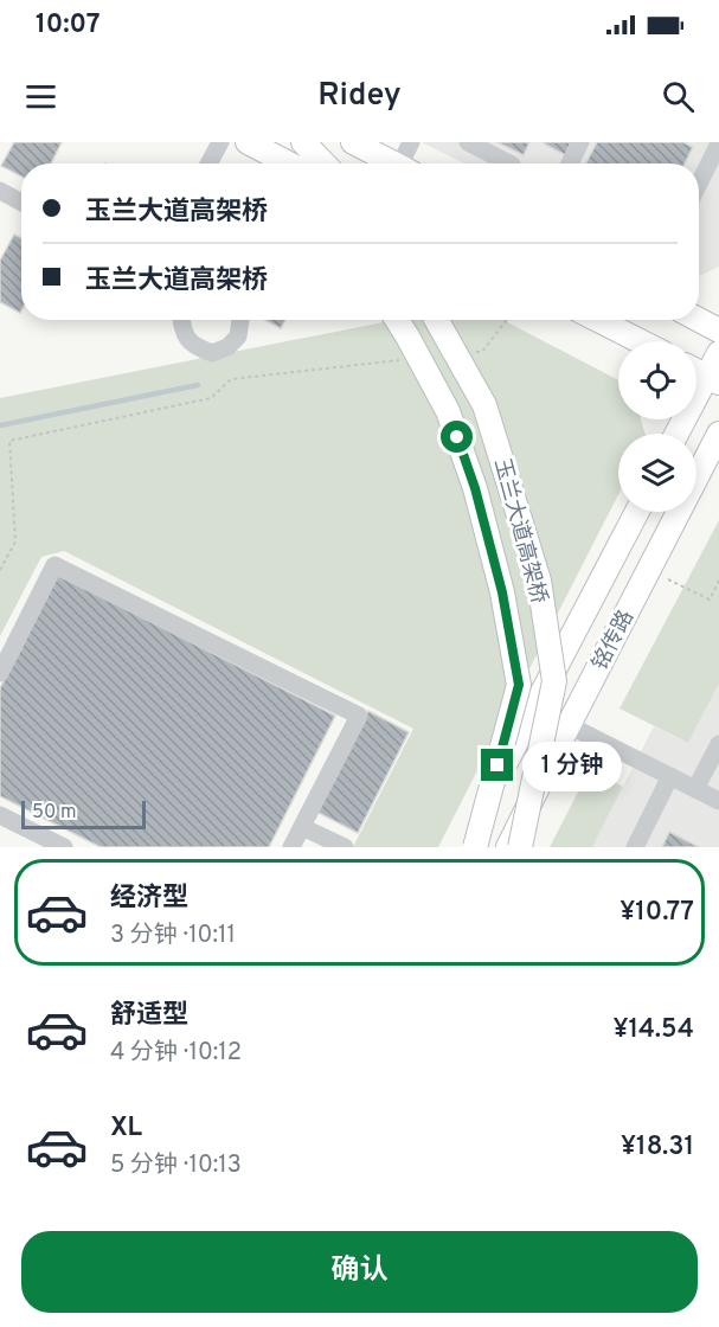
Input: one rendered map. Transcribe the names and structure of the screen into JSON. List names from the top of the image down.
{
  "streets": {
    "main road": ["玉兰大道高架桥", "铭传路"]
  },
  "scale_bar": "50 m",
  "page": {
    "status": "10:07",
    "header": "Ridey",
    "banner": ["玉兰大道高架桥", "玉兰大道高架桥"],
    "bubble": "1 分钟",
    "scale": "50 m",
    "list": [
      {
        "name": "经济型",
        "note": "3 分钟 · 10:11",
        "value": "¥10.77"
      },
      {
        "name": "舒适型",
        "note": "4 分钟 · 10:12",
        "value": "¥14.54"
      },
      {
        "name": "XL",
        "note": "5 分钟 · 10:13",
        "value": "¥18.31"
      }
    ],
    "buttons": "确认"
  }
}
